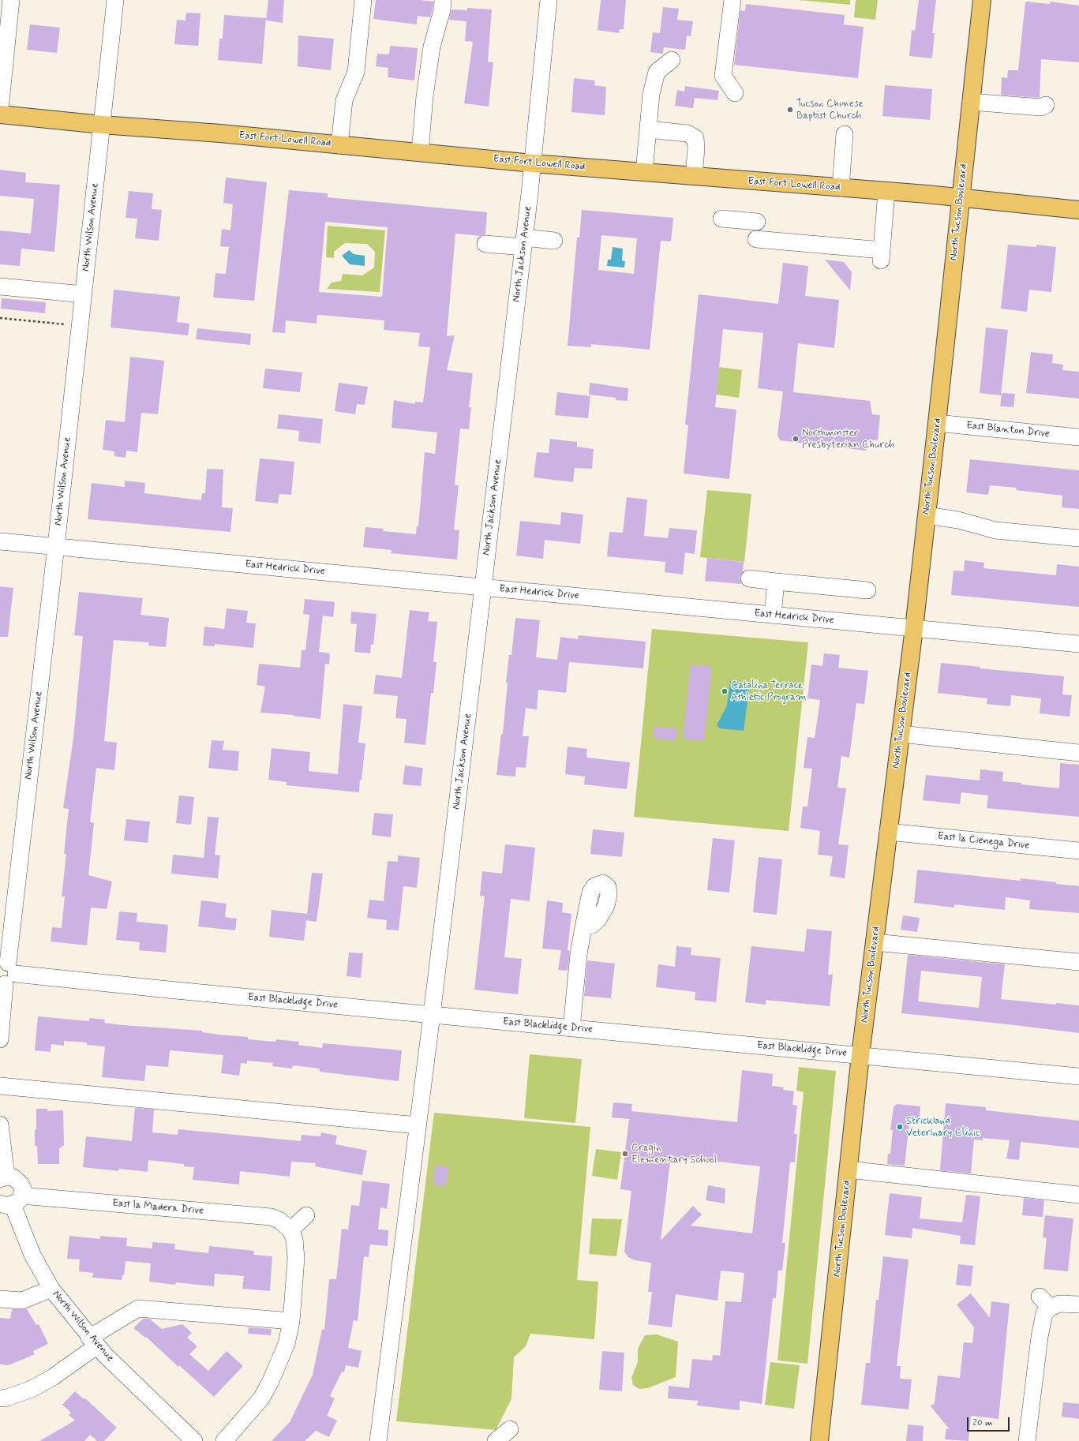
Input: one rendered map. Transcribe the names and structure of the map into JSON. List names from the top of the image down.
{
  "streets": {
    "main road": ["East Fort Lowell Road", "North Tucson Boulevard"],
    "street": [
      "North Wilson Avenue",
      "North Jackson Avenue",
      "East Blanton Drive",
      "East Hedrick Drive",
      "East la Cienega Drive",
      "East Blacklidge Drive",
      "East la Madera Drive"
    ]
  },
  "crossings": [
    ["East Fort Lowell Road", "North Tucson Boulevard"],
    ["East Fort Lowell Road", "North Wilson Avenue"],
    ["East Fort Lowell Road", "North Jackson Avenue"],
    ["North Tucson Boulevard", "East Blanton Drive"],
    ["North Tucson Boulevard", "East Hedrick Drive"],
    ["North Tucson Boulevard", "East la Cienega Drive"],
    ["North Tucson Boulevard", "East Blacklidge Drive"],
    ["North Wilson Avenue", "East Hedrick Drive"],
    ["North Wilson Avenue", "East Blacklidge Drive"],
    ["North Wilson Avenue", "East la Madera Drive"],
    ["North Jackson Avenue", "East Hedrick Drive"],
    ["North Jackson Avenue", "East Blacklidge Drive"]
  ],
  "places": [
    "Tucson Chinese Baptist Church",
    "Northminster Presbyterian Church",
    "Catalina Terrace Athletic Program",
    "Strickland Veterinary Clinic",
    "Cragin Elementary School"
  ],
  "scale_bar": "20 m"
}
